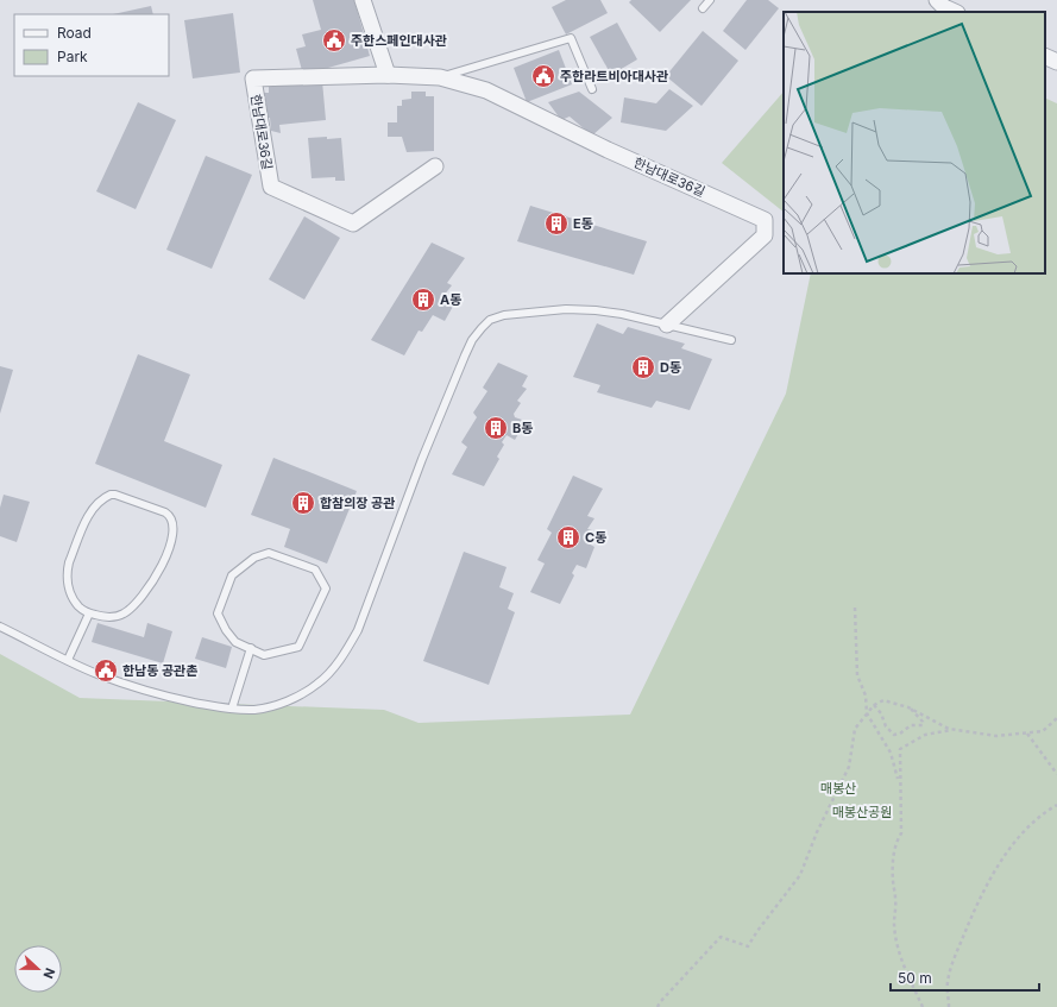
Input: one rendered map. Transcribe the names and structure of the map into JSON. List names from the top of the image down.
{
  "streets": {
    "street": ["한남대로36길"]
  },
  "parks": ["매봉산", "매봉산공원"],
  "places": {
    "public building": ["주한스페인대사관", "주한라트비아대사관", "한남동 공관촌"],
    "building": [
      "E동",
      "A동",
      "D동",
      "B동",
      "합참의장 공관",
      "C동"
    ]
  },
  "legend": ["Road", "Park"],
  "scale_bar": "50 m",
  "north": "right"
}
